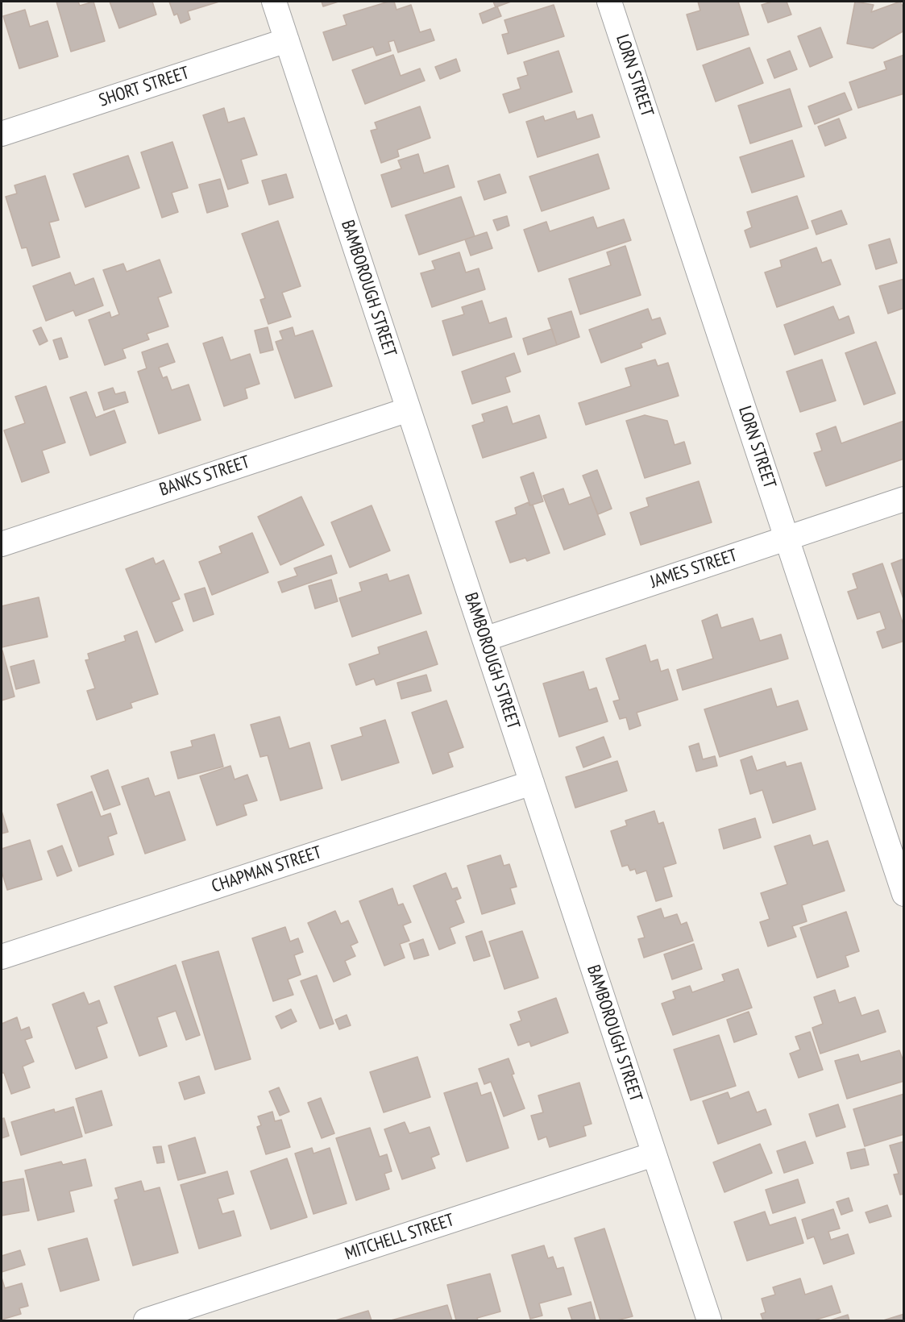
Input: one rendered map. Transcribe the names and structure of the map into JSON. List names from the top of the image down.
{
  "streets": {
    "street": [
      "LORN STREET",
      "SHORT STREET",
      "BAMBOROUGH STREET",
      "BANKS STREET",
      "JAMES STREET",
      "CHAPMAN STREET",
      "MITCHELL STREET"
    ]
  },
  "crossings": [
    ["LORN STREET", "JAMES STREET"],
    ["SHORT STREET", "BAMBOROUGH STREET"],
    ["BAMBOROUGH STREET", "BANKS STREET"],
    ["BAMBOROUGH STREET", "JAMES STREET"],
    ["BAMBOROUGH STREET", "CHAPMAN STREET"],
    ["BAMBOROUGH STREET", "MITCHELL STREET"]
  ]
}
